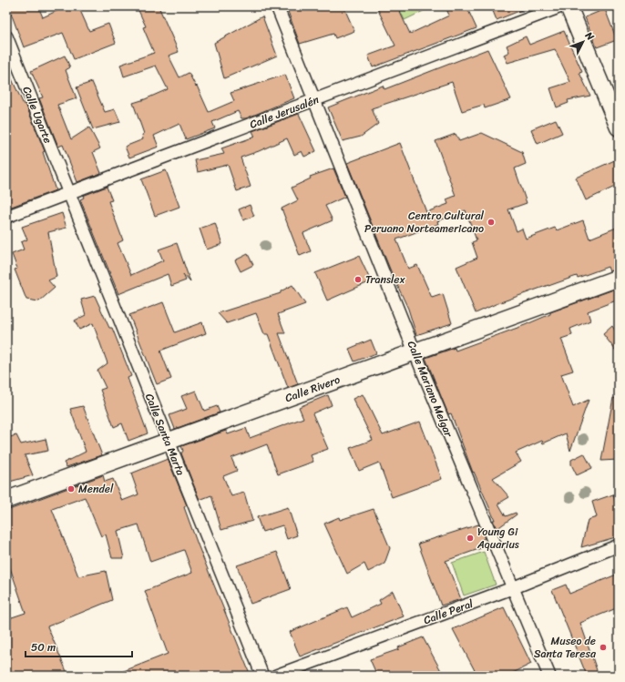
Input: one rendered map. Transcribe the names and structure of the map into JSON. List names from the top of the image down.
{
  "streets": {
    "street": [
      "Calle Jerusalén",
      "Calle Ugarte",
      "Calle Rivero",
      "Calle Mariano Melgar",
      "Calle Santa Marta",
      "Calle Peral"
    ]
  },
  "crossings": [
    ["Calle Jerusalén", "Calle Ugarte"],
    ["Calle Jerusalén", "Calle Mariano Melgar"],
    ["Calle Jerusalén", "Calle Santa Marta"],
    ["Calle Ugarte", "Calle Santa Marta"],
    ["Calle Rivero", "Calle Mariano Melgar"],
    ["Calle Rivero", "Calle Santa Marta"],
    ["Calle Mariano Melgar", "Calle Peral"]
  ],
  "places": [
    "Centro Cultural Peruano Norteamericano",
    "Translex",
    "Mendel",
    "Young Gi Aquarius",
    "Museo de Santa Teresa"
  ],
  "scale_bar": "50 m",
  "north": "top right"
}
